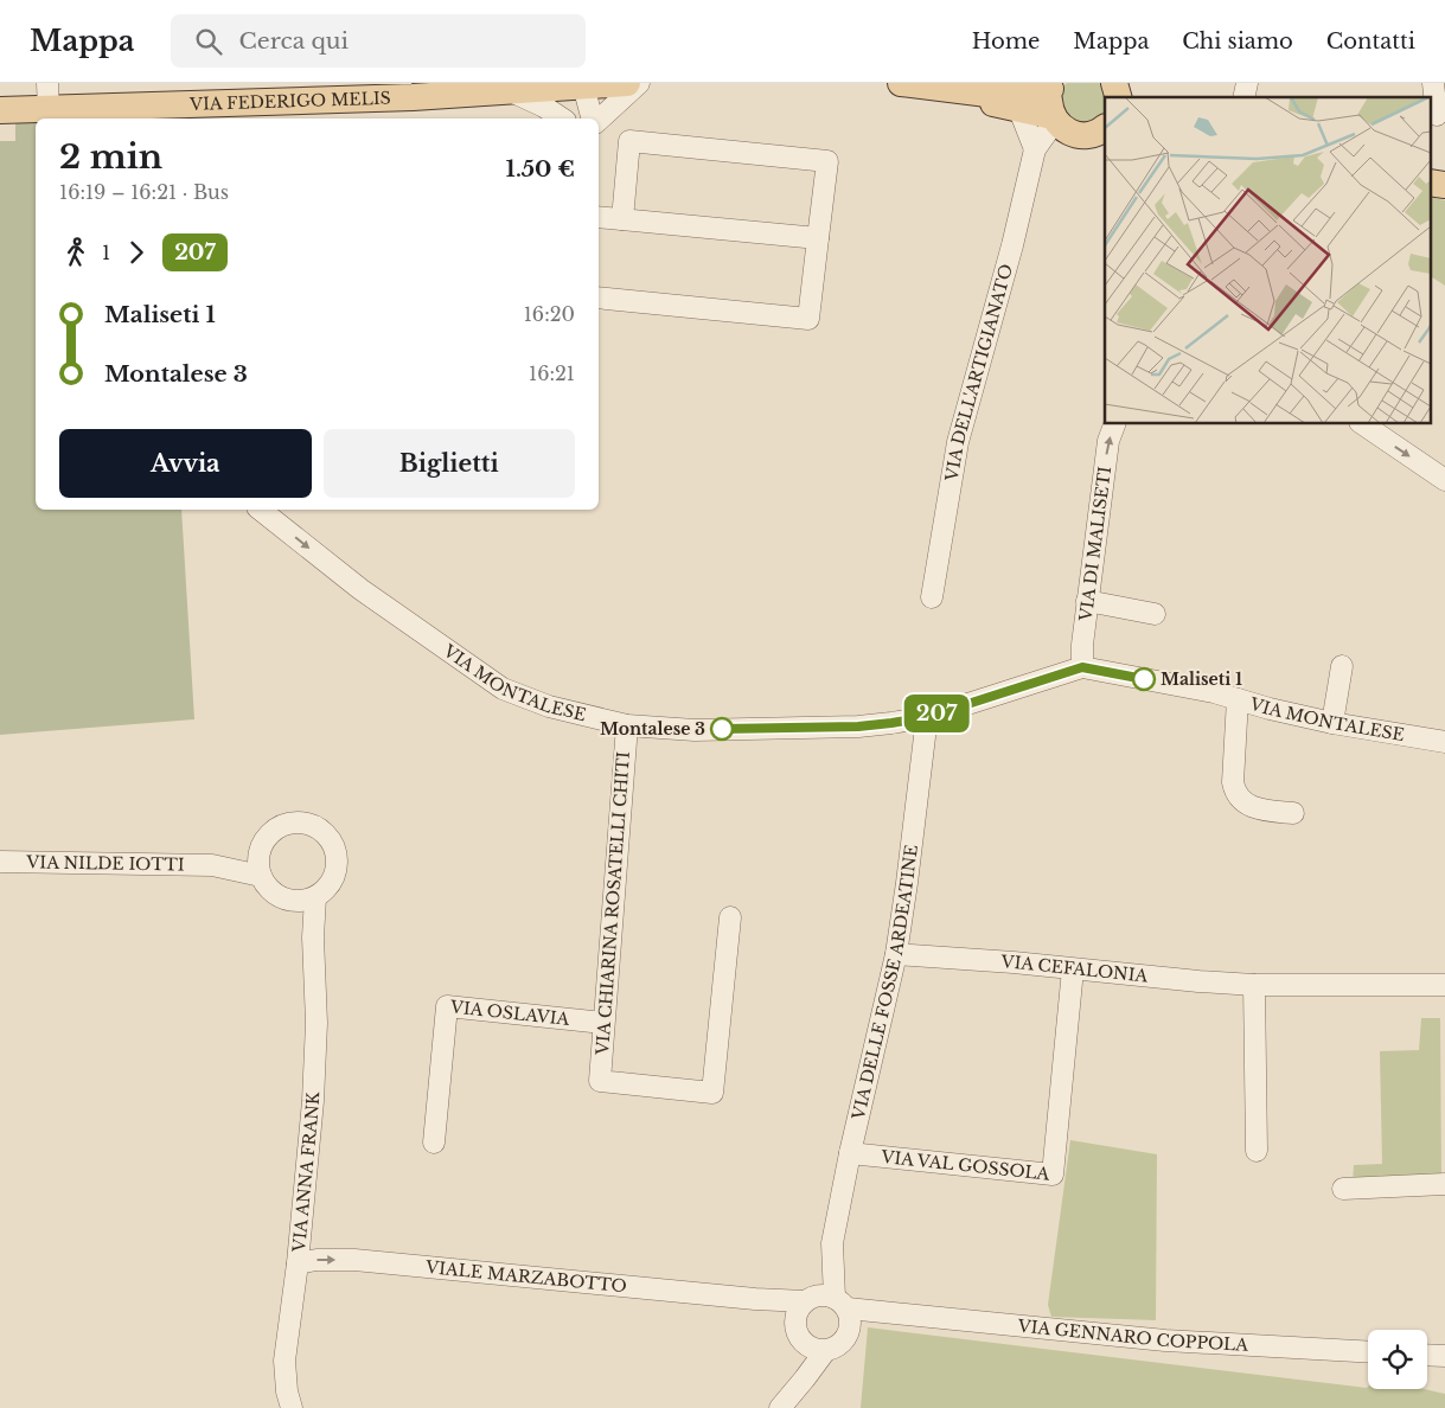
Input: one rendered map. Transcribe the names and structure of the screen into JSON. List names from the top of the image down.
{
  "streets": {
    "main road": ["VIA FEDERIGO MELIS"],
    "street": [
      "VIA DELL'ARTIGIANATO",
      "VIA DI MALISETI",
      "VIA MONTALESE",
      "VIA NILDE IOTTI",
      "VIA CHIARINA ROSATELLI CHITI",
      "VIA CEFALONIA",
      "VIA DELLE FOSSE ARDEATINE",
      "VIA OSLAVIA",
      "VIA VAL GOSSOLA",
      "VIA ANNA FRANK",
      "VIALE MARZABOTTO",
      "VIA GENNARO COPPOLA"
    ]
  },
  "crossings": [
    ["VIA DI MALISETI", "VIA MONTALESE"],
    ["VIA MONTALESE", "VIA CHIARINA ROSATELLI CHITI"],
    ["VIA MONTALESE", "VIA DELLE FOSSE ARDEATINE"],
    ["VIA CHIARINA ROSATELLI CHITI", "VIA OSLAVIA"],
    ["VIA CEFALONIA", "VIA DELLE FOSSE ARDEATINE"],
    ["VIA CEFALONIA", "VIA VAL GOSSOLA"],
    ["VIA DELLE FOSSE ARDEATINE", "VIA VAL GOSSOLA"],
    ["VIA DELLE FOSSE ARDEATINE", "VIALE MARZABOTTO"],
    ["VIA DELLE FOSSE ARDEATINE", "VIA GENNARO COPPOLA"],
    ["VIA ANNA FRANK", "VIALE MARZABOTTO"],
    ["VIALE MARZABOTTO", "VIA GENNARO COPPOLA"]
  ],
  "one_way": ["VIA DI MALISETI", "VIALE MARZABOTTO"],
  "places": ["Maliseti 1", "Montalese 3"],
  "lines": ["bus line 207"],
  "page": {
    "header": "Mappa",
    "search": "Cerca qui",
    "nav": [
      "Home",
      "Mappa",
      "Chi siamo",
      "Contatti"
    ],
    "on_map": "207",
    "heading": ["2 min", "16:19 – 16:21 · Bus", "1.50 €"],
    "legs": ["1", "207"],
    "list": [
      {
        "name": "Maliseti 1",
        "value": "16:20"
      },
      {
        "name": "Montalese 3",
        "value": "16:21"
      }
    ],
    "buttons": ["Avvia", "Biglietti"]
  }
}
